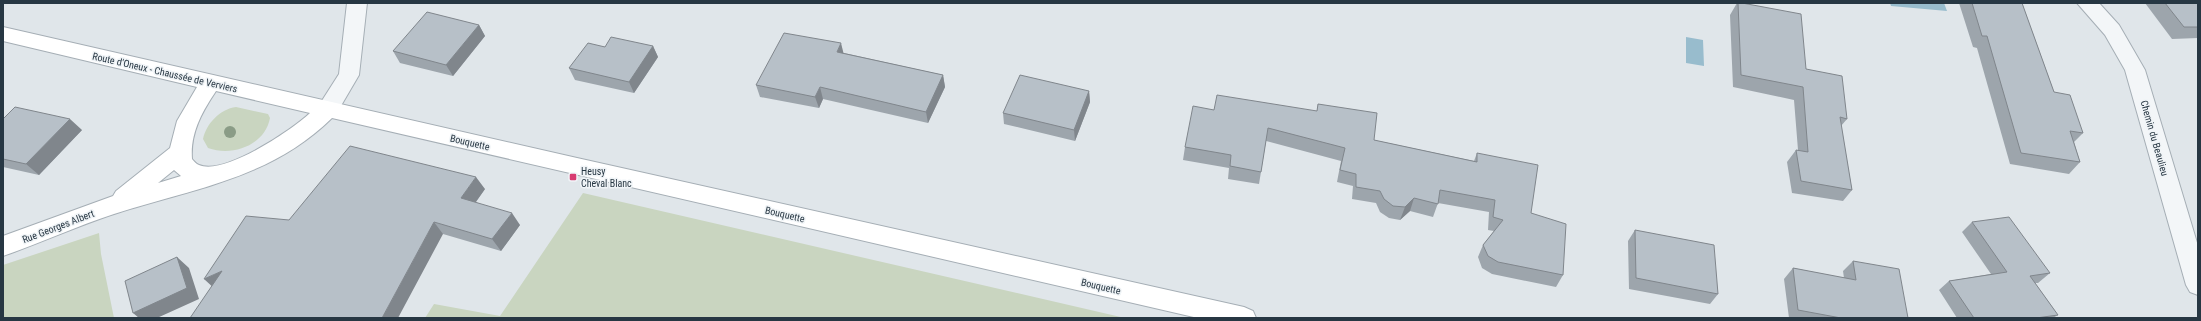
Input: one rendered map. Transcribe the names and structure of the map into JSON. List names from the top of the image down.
{
  "streets": {
    "main road": ["Route d'Oneux - Chaussée de Verviers", "Bouquette", "Rue Georges Albert"],
    "street": ["Chemin du Beaulieu"]
  },
  "crossings": [
    ["Route d'Oneux - Chaussée de Verviers", "Bouquette"],
    ["Route d'Oneux - Chaussée de Verviers", "Rue Georges Albert"],
    ["Bouquette", "Rue Georges Albert"]
  ],
  "places": {
    "transit": ["Heusy Cheval Blanc"]
  }
}
